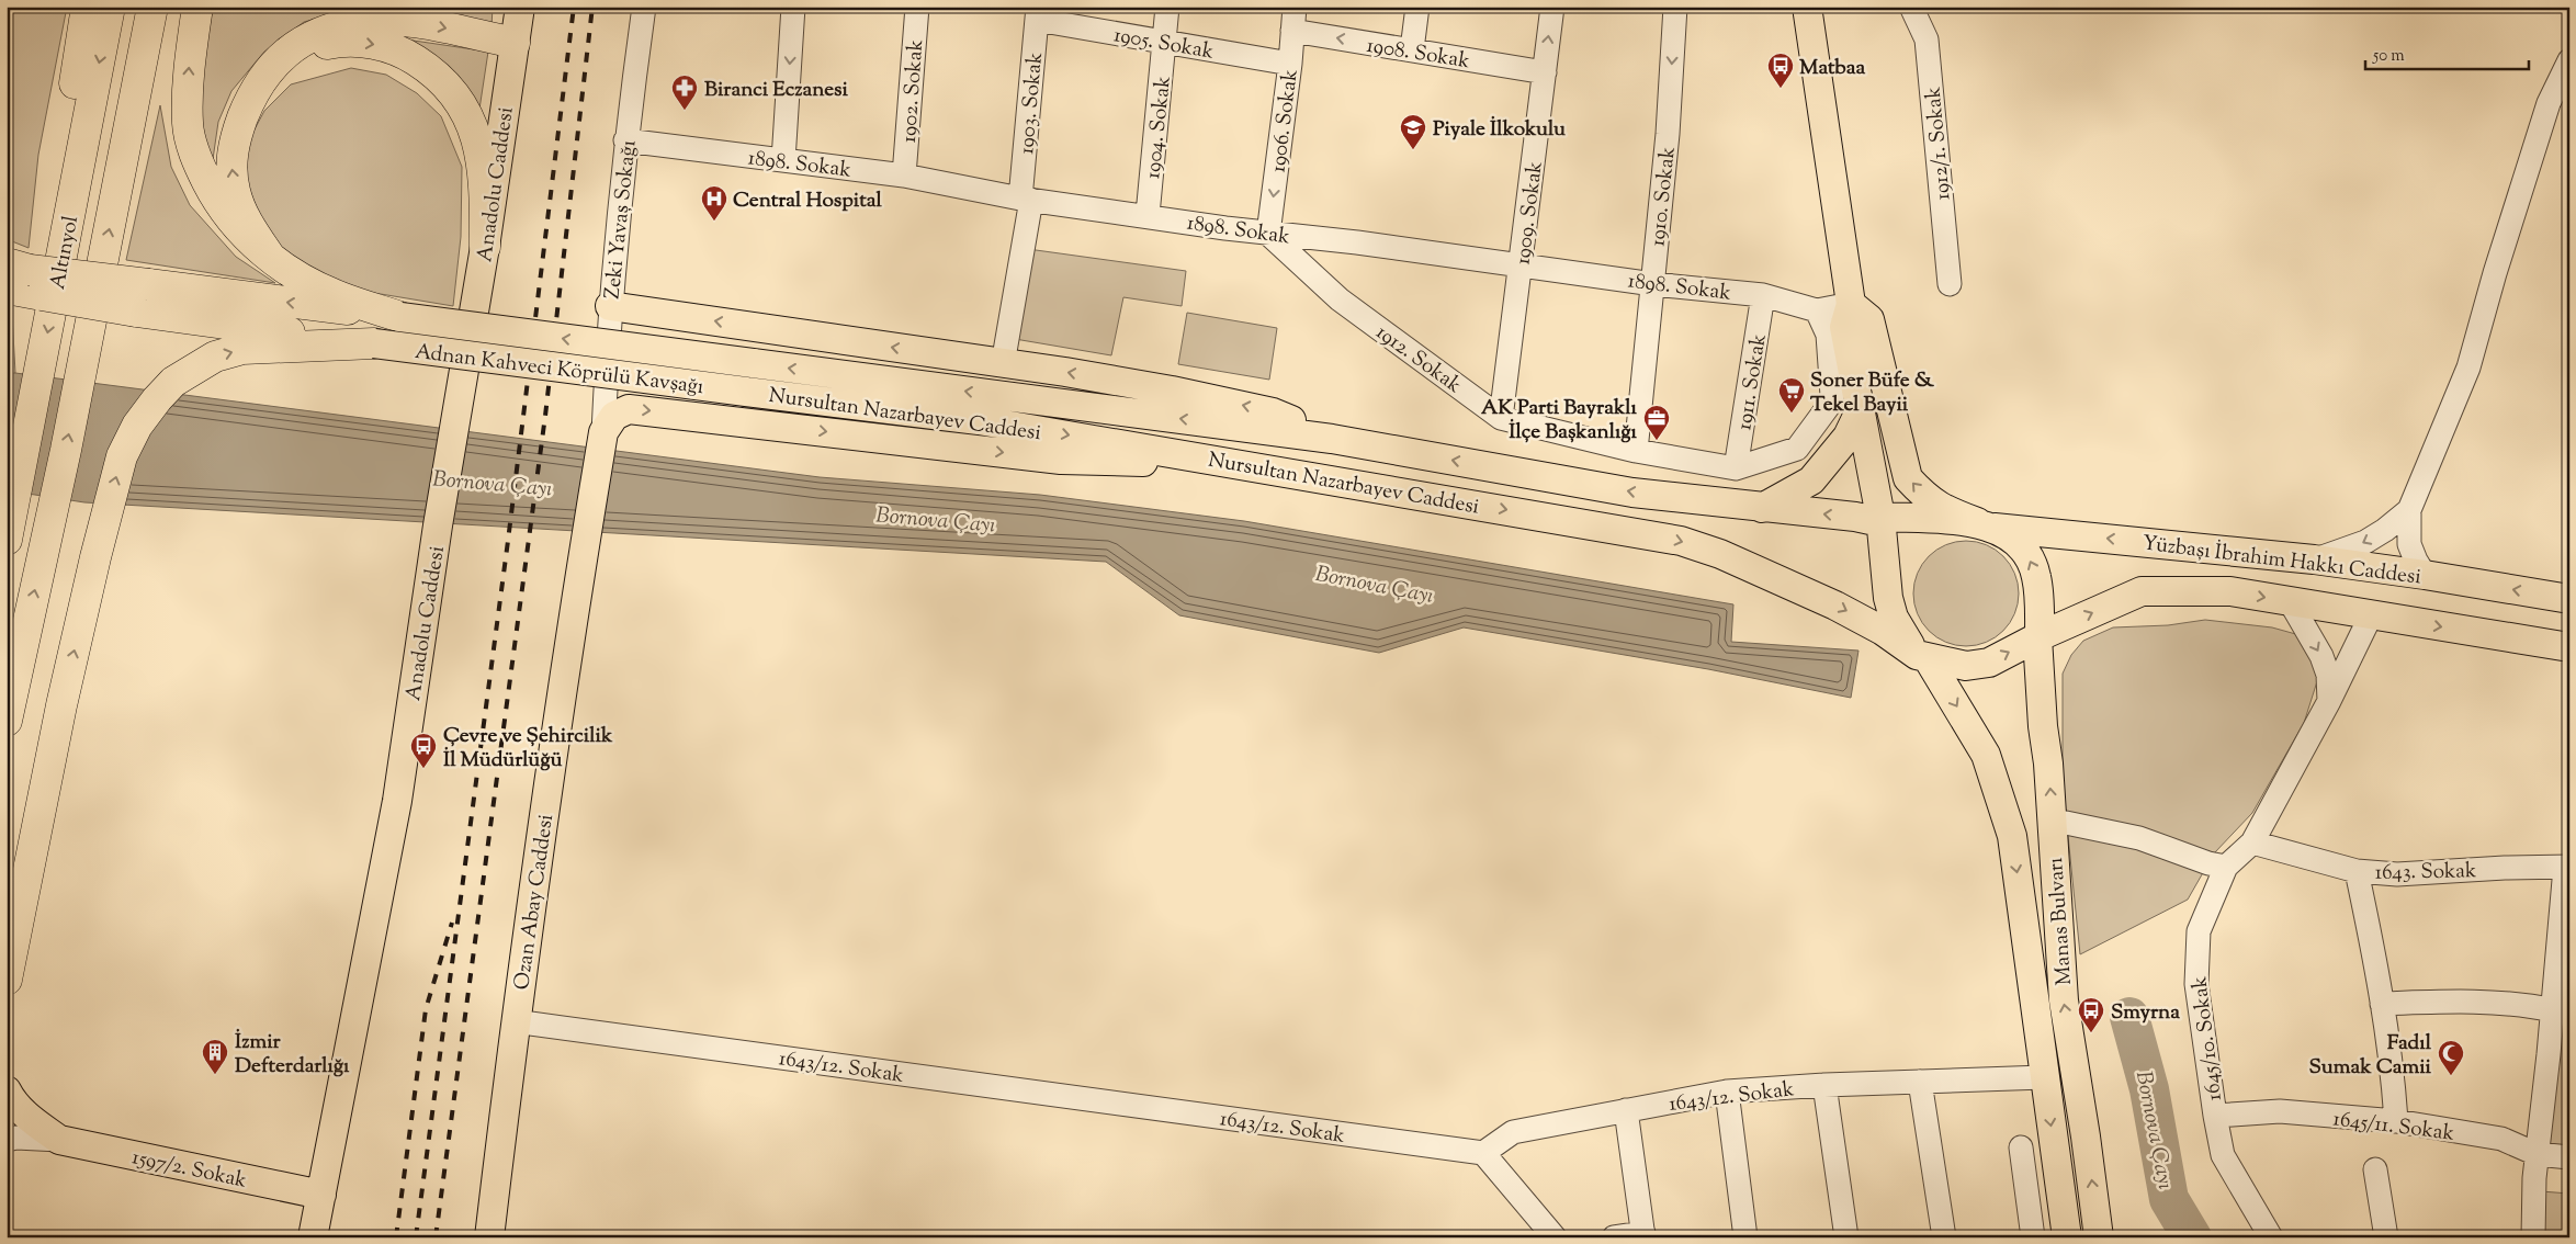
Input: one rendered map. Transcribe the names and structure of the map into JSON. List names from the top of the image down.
{
  "streets": {
    "highway": ["Altınyol"],
    "main road": [
      "Anadolu Caddesi",
      "Adnan Kahveci Köprülü Kavşağı",
      "Nursultan Nazarbayev Caddesi",
      "Yüzbaşı İbrahim Hakkı Caddesi",
      "Ozan Abay Caddesi",
      "Manas Bulvarı",
      "1597/2. Sokak"
    ],
    "street": [
      "1905. Sokak",
      "1908. Sokak",
      "1902. Sokak",
      "1903. Sokak",
      "1906. Sokak",
      "1904. Sokak",
      "1912/1. Sokak",
      "1898. Sokak",
      "1910. Sokak",
      "1909. Sokak",
      "Zeki Yavaş Sokağı",
      "1912. Sokak",
      "1911. Sokak",
      "1643. Sokak",
      "1645/10. Sokak",
      "1643/12. Sokak",
      "1645/11. Sokak"
    ]
  },
  "crossings": [
    ["1905. Sokak", "1903. Sokak"],
    ["1905. Sokak", "1906. Sokak"],
    ["1905. Sokak", "1904. Sokak"],
    ["1908. Sokak", "1906. Sokak"],
    ["1908. Sokak", "1909. Sokak"],
    ["1902. Sokak", "1898. Sokak"],
    ["1903. Sokak", "1898. Sokak"],
    ["1906. Sokak", "1898. Sokak"],
    ["1906. Sokak", "1912. Sokak"],
    ["1904. Sokak", "1898. Sokak"],
    ["1898. Sokak", "1910. Sokak"],
    ["1898. Sokak", "1909. Sokak"],
    ["1898. Sokak", "Zeki Yavaş Sokağı"],
    ["1898. Sokak", "1912. Sokak"],
    ["1898. Sokak", "1911. Sokak"],
    ["Anadolu Caddesi", "1597/2. Sokak"],
    ["1910. Sokak", "1912. Sokak"],
    ["1909. Sokak", "1912. Sokak"],
    ["Zeki Yavaş Sokağı", "Ozan Abay Caddesi"],
    ["1912. Sokak", "1911. Sokak"],
    ["Adnan Kahveci Köprülü Kavşağı", "Nursultan Nazarbayev Caddesi"],
    ["Nursultan Nazarbayev Caddesi", "Yüzbaşı İbrahim Hakkı Caddesi"],
    ["Nursultan Nazarbayev Caddesi", "Manas Bulvarı"],
    ["Yüzbaşı İbrahim Hakkı Caddesi", "Manas Bulvarı"],
    ["Yüzbaşı İbrahim Hakkı Caddesi", "1645/10. Sokak"],
    ["1643. Sokak", "1645/10. Sokak"],
    ["Ozan Abay Caddesi", "1643/12. Sokak"],
    ["Manas Bulvarı", "1643/12. Sokak"],
    ["1645/10. Sokak", "1645/11. Sokak"]
  ],
  "one_way": ["1908. Sokak", "1906. Sokak", "1910. Sokak"],
  "water": ["Bornova Çayı"],
  "places": {
    "bus stop": ["Matbaa", "Çevre ve Şehircilik İl Müdürlüğü", "Smyrna"],
    "pharmacy": ["Biranci Eczanesi"],
    "school or university": ["Piyale İlkokulu"],
    "hospital": ["Central Hospital"],
    "supermarket": ["Soner Büfe & Tekel Bayii"],
    "office": ["AK Parti Bayraklı İlçe Başkanlığı"],
    "building": ["İzmir Defterdarlığı"],
    "mosque": ["Fadıl Sumak Camii"]
  },
  "scale_bar": "50 m"
}
